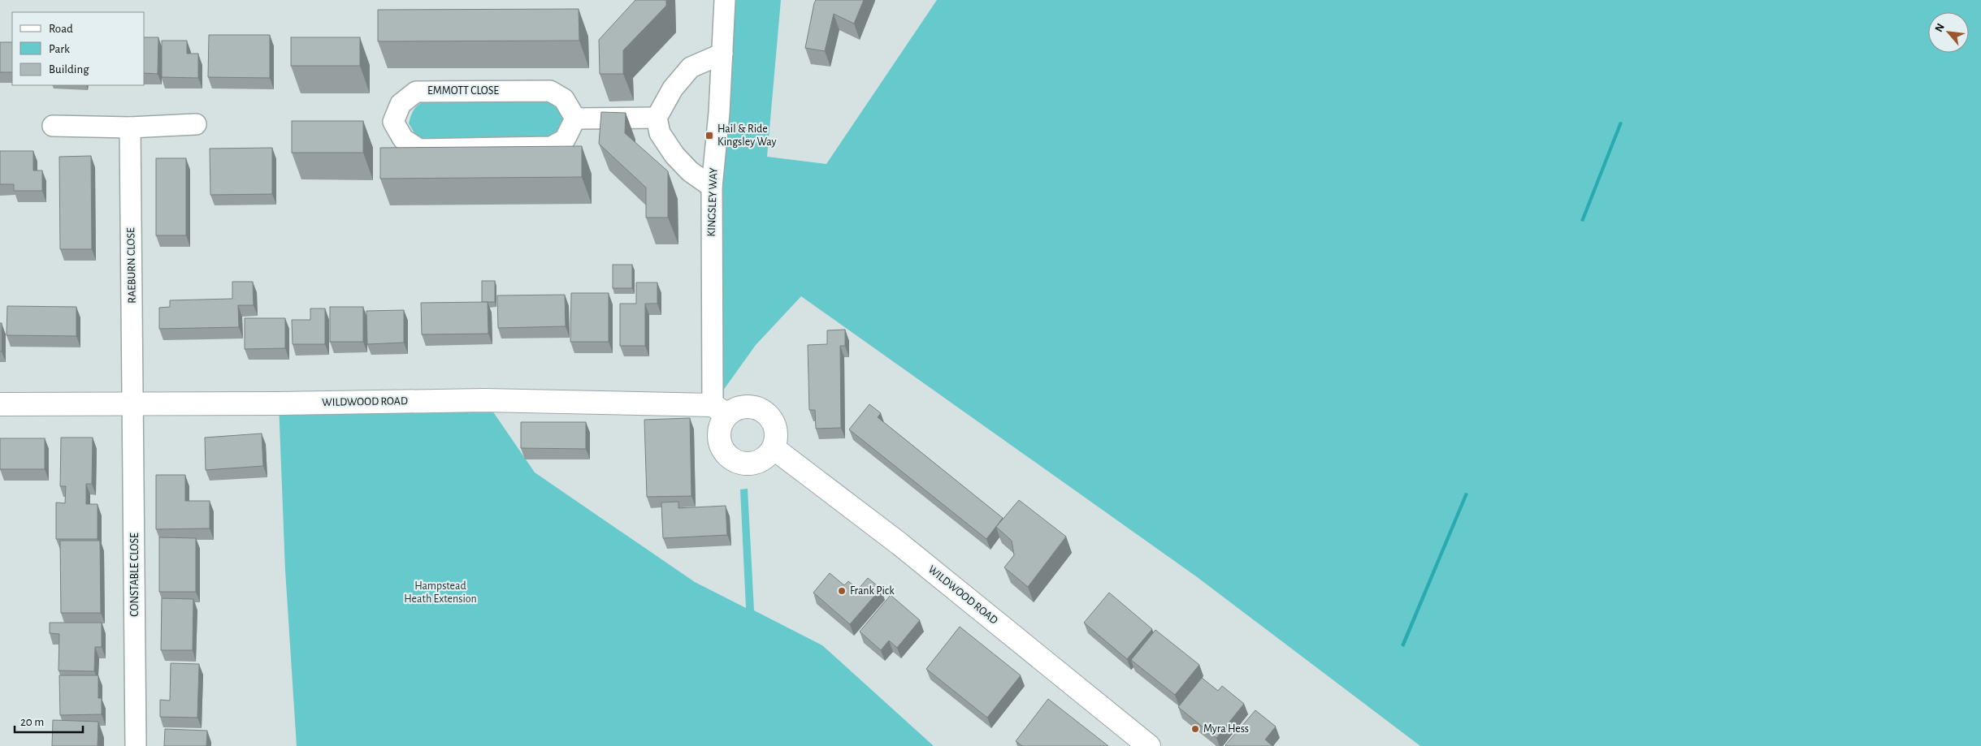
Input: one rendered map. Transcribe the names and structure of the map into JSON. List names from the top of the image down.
{
  "streets": {
    "street": [
      "EMMOTT CLOSE",
      "KINGSLEY WAY",
      "RAEBURN CLOSE",
      "WILDWOOD ROAD",
      "CONSTABLE CLOSE"
    ]
  },
  "crossings": [
    ["KINGSLEY WAY", "WILDWOOD ROAD"],
    ["RAEBURN CLOSE", "WILDWOOD ROAD"],
    ["RAEBURN CLOSE", "CONSTABLE CLOSE"],
    ["WILDWOOD ROAD", "CONSTABLE CLOSE"]
  ],
  "parks": ["Hampstead Heath Extension"],
  "places": {
    "transit": ["Hail & Ride Kingsley Way"],
    "other": ["Frank Pick", "Myra Hess"]
  },
  "legend": ["Road", "Park", "Building"],
  "scale_bar": "20 m",
  "north": "top left"
}
